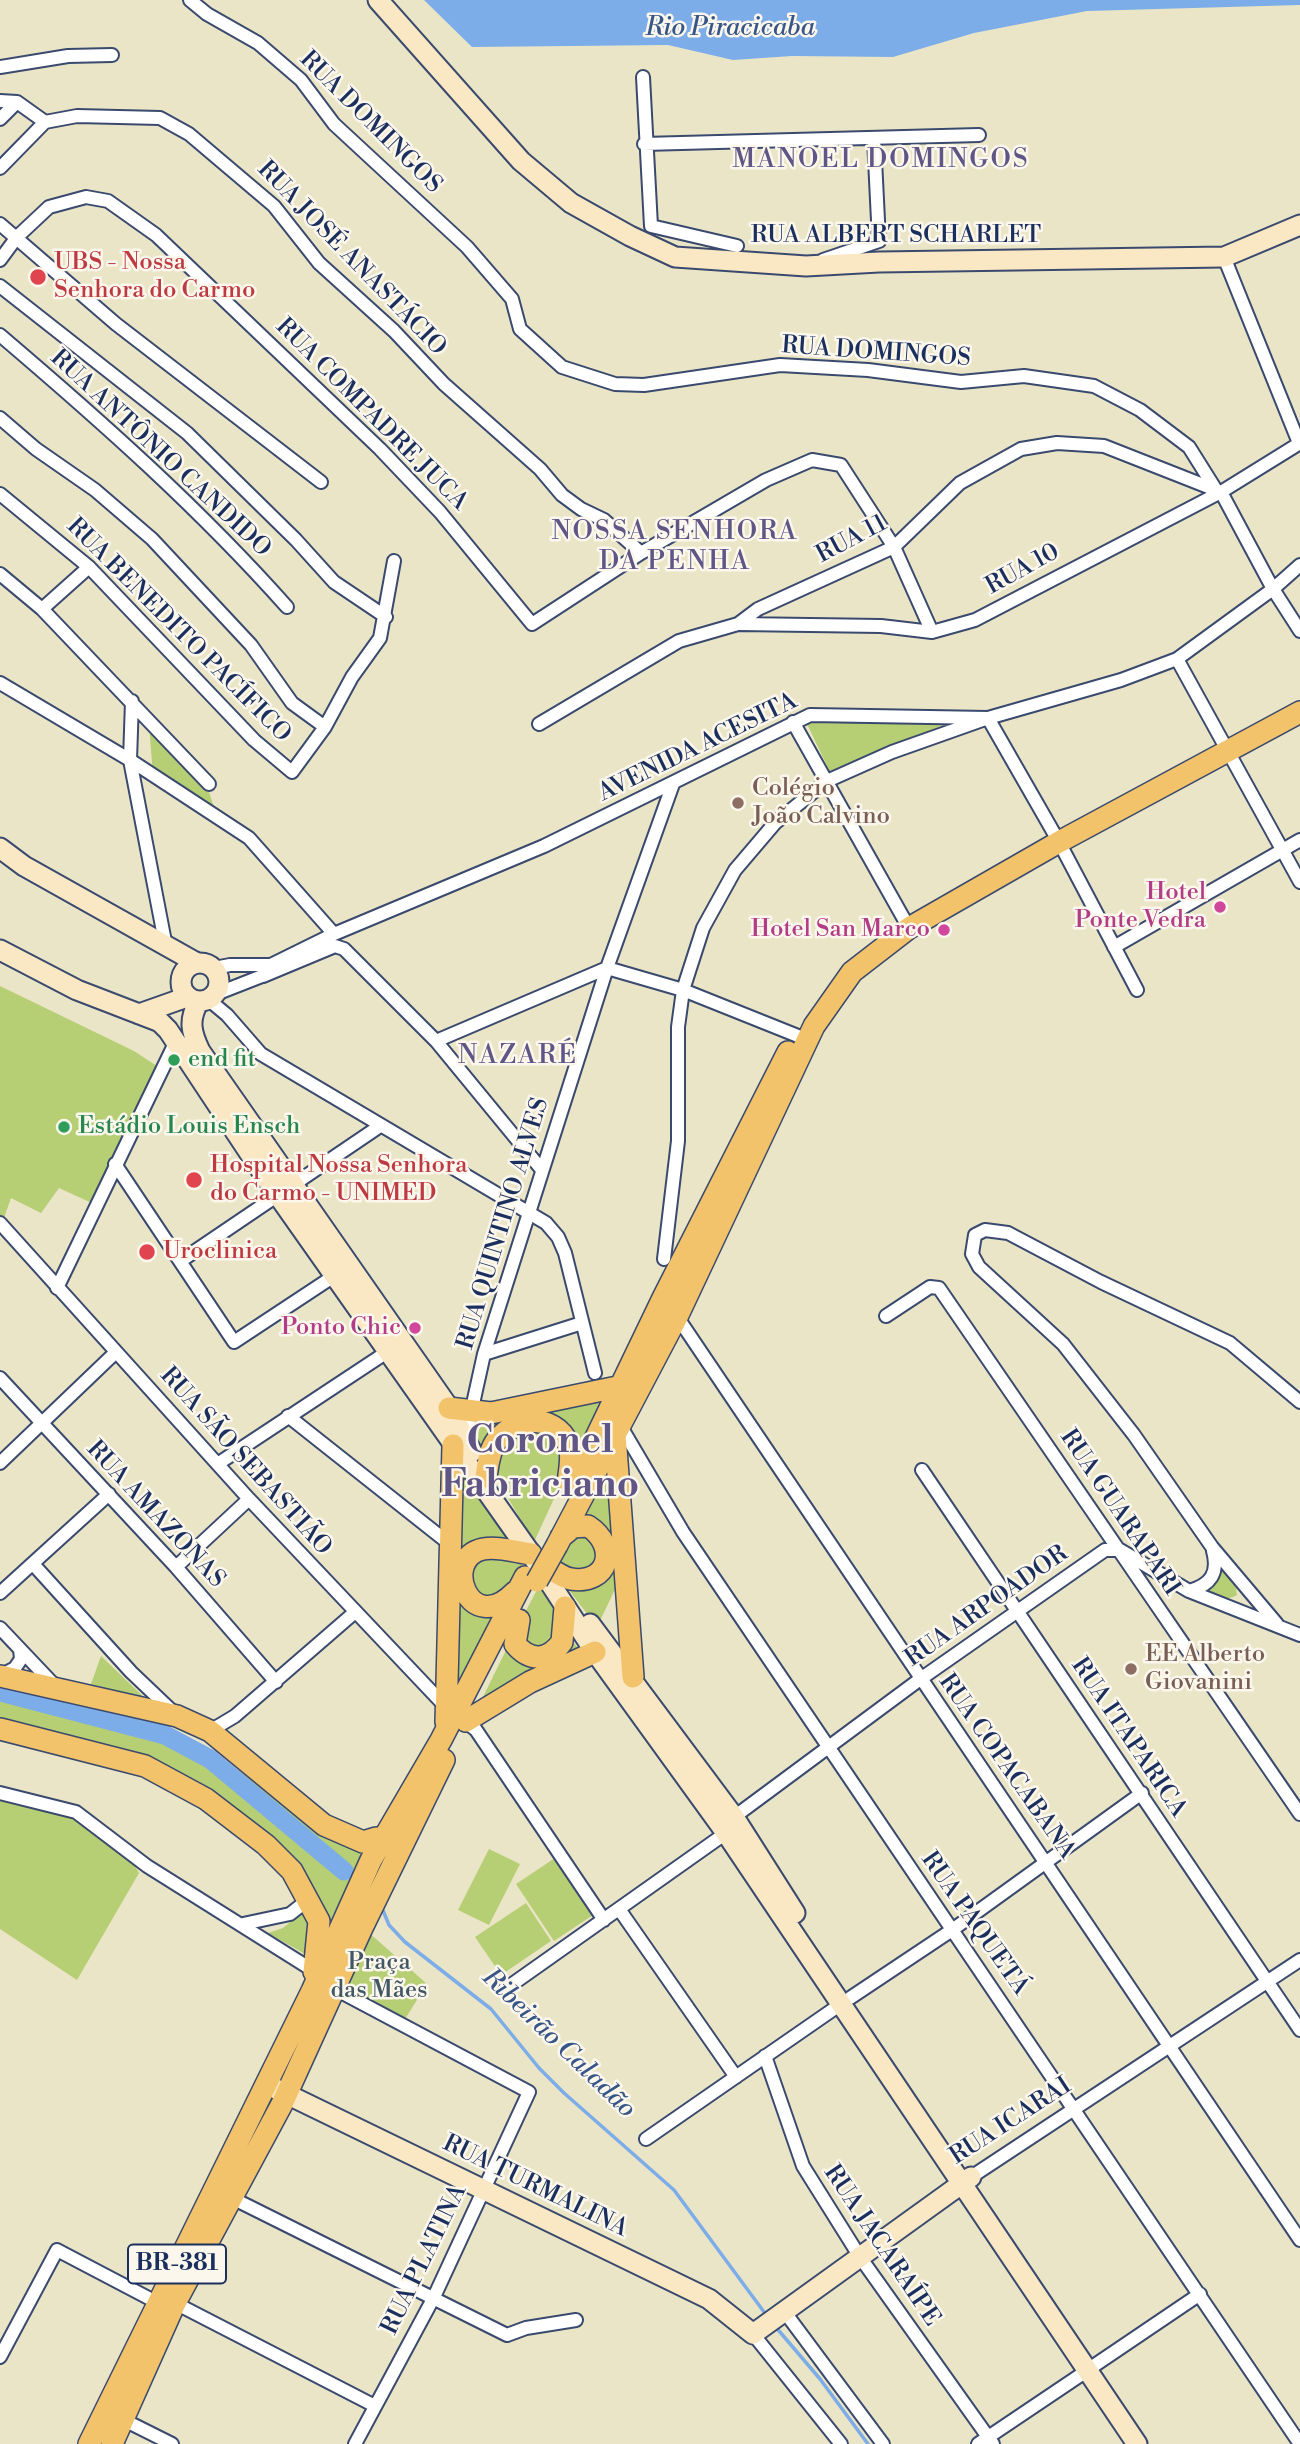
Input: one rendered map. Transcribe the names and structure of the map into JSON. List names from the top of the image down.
{
  "streets": {
    "main road": [
      "RUA ALBERT SCHARLET",
      "RUA ICARAI",
      "RUA TURMALINA",
      "BR-381"
    ],
    "street": [
      "RUA DOMINGOS",
      "RUA JOSÉ ANASTÁCIO",
      "RUA COMPADRE JUCA",
      "RUA ANTÔNIO CANDIDO",
      "RUA 11",
      "RUA 10",
      "RUA BENEDITO PACÍFICO",
      "AVENIDA ACESITA",
      "RUA QUINTINO ALVES",
      "RUA SÃO SEBASTIÃO",
      "RUA GUARAPARI",
      "RUA AMAZONAS",
      "RUA ARPOADOR",
      "RUA ITAPARICA",
      "RUA COPACABANA",
      "RUA PAQUETÁ",
      "RUA JACARAÍPE",
      "RUA PLATINA"
    ]
  },
  "crossings": [
    ["RUA DOMINGOS", "RUA 11"],
    ["RUA DOMINGOS", "RUA 10"],
    ["RUA DOMINGOS", "AVENIDA ACESITA"],
    ["RUA JOSÉ ANASTÁCIO", "RUA COMPADRE JUCA"],
    ["RUA 11", "RUA 10"],
    ["AVENIDA ACESITA", "RUA QUINTINO ALVES"],
    ["RUA SÃO SEBASTIÃO", "RUA ARPOADOR"],
    ["RUA GUARAPARI", "RUA ARPOADOR"],
    ["RUA ARPOADOR", "RUA ITAPARICA"],
    ["RUA ARPOADOR", "RUA COPACABANA"],
    ["RUA ARPOADOR", "RUA PAQUETÁ"],
    ["RUA ITAPARICA", "RUA ICARAI"],
    ["RUA COPACABANA", "RUA ICARAI"],
    ["RUA PAQUETÁ", "RUA ICARAI"],
    ["RUA ICARAI", "RUA TURMALINA"],
    ["RUA ICARAI", "RUA JACARAÍPE"],
    ["RUA TURMALINA", "RUA PLATINA"],
    ["RUA TURMALINA", "BR-381"],
    ["RUA PLATINA", "BR-381"]
  ],
  "districts": [
    "MANOEL DOMINGOS",
    "NOSSA SENHORA DA PENHA",
    "NAZARÉ",
    "Coronel Fabriciano"
  ],
  "water": ["Rio Piracicaba", "Ribeirão Caladão"],
  "parks": ["Praça das Mães"],
  "places": [
    "UBS - Nossa Senhora do Carmo",
    "Colégio João Calvino",
    "Hotel Ponte Vedra",
    "Hotel San Marco",
    "end fit",
    "Estádio Louis Ensch",
    "Hospital Nossa Senhora do Carmo - UNIMED",
    "Uroclinica",
    "Ponto Chic",
    "EE Alberto Giovanini"
  ]
}
